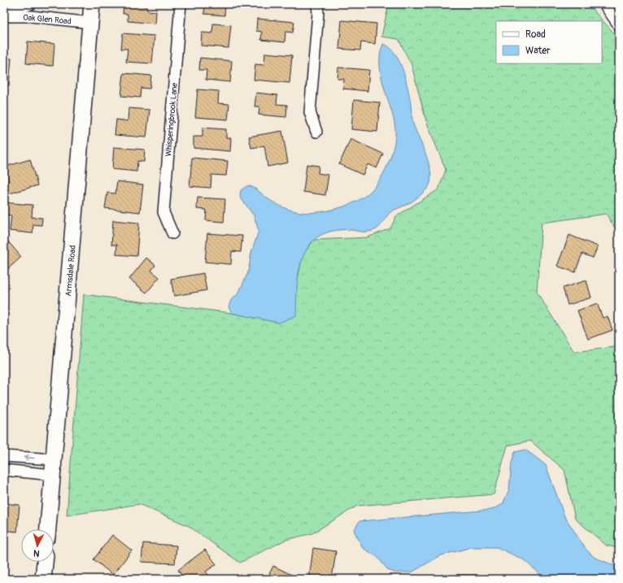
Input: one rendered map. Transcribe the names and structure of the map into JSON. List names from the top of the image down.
{
  "streets": {
    "street": ["Oak Glen Road", "Whisperingbrook Lane", "Armsdale Road"]
  },
  "crossings": [
    ["Oak Glen Road", "Armsdale Road"]
  ],
  "legend": ["Road", "Water"],
  "north": "bottom"
}
